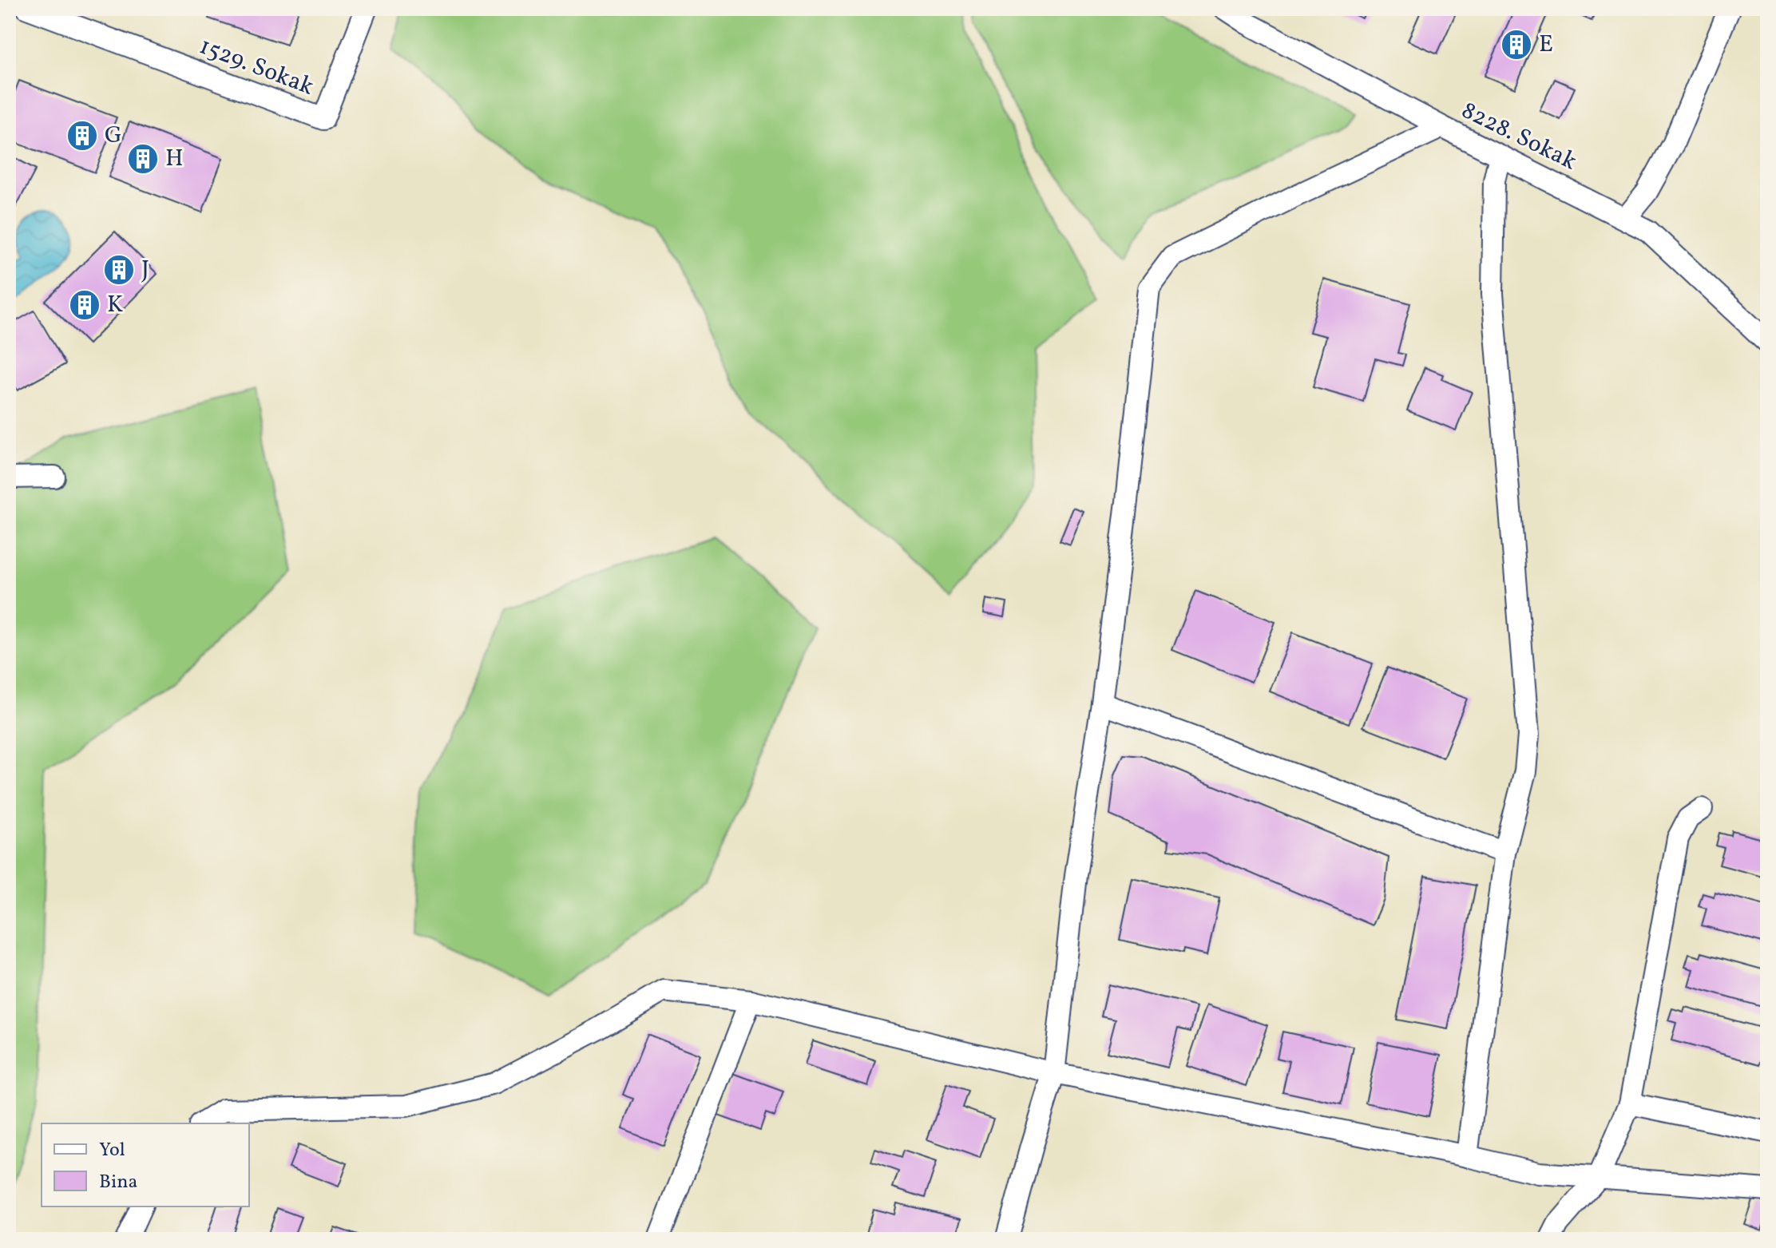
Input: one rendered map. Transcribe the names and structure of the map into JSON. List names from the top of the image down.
{
  "streets": {
    "street": ["1529. Sokak", "8228. Sokak"]
  },
  "places": {
    "building": [
      "E",
      "G",
      "H",
      "J",
      "K"
    ]
  },
  "legend": ["Yol", "Bina"]
}
